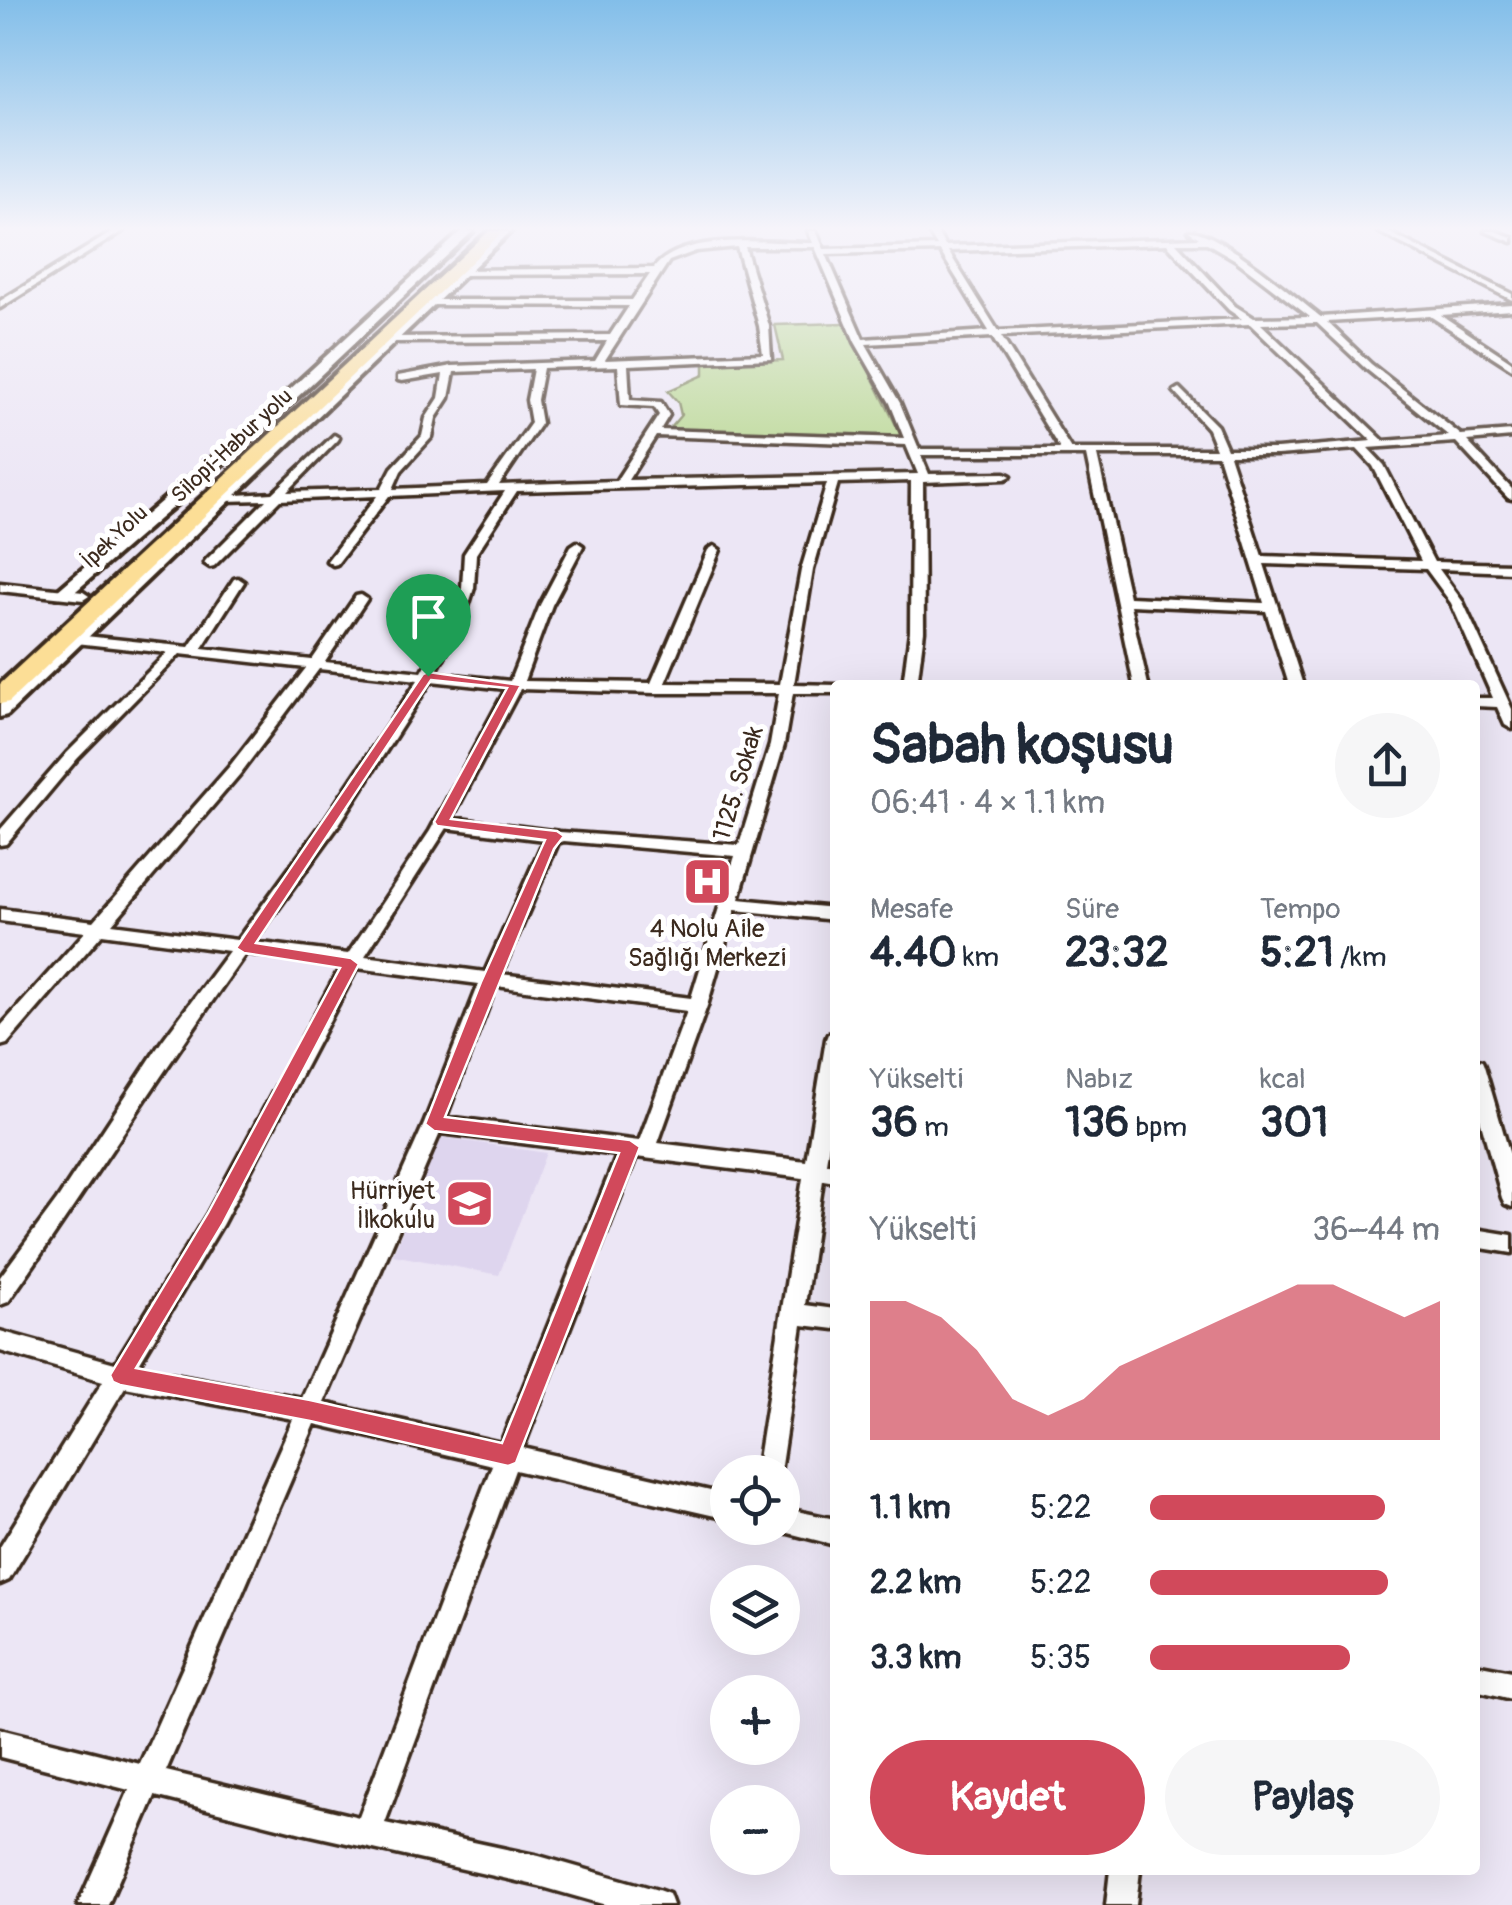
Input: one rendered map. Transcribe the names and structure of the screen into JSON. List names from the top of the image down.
{
  "streets": {
    "highway": ["Silopi-Habur yolu", "İpek Yolu"],
    "street": ["1125. Sokak"]
  },
  "places": {
    "hospital": ["4 Nolu Aile Sağlığı Merkezi"],
    "school or university": ["Hürriyet İlkokulu"]
  },
  "page": {
    "heading": ["Sabah koşusu", "06:41 · 4 × 1.1 km"],
    "stats": [
      ["Mesafe", "4.40 km"],
      ["Süre", "23:32"],
      ["Tempo", "5:21 /km"],
      ["Yükselti", "36 m"],
      ["Nabız", "136 bpm"],
      ["kcal", "301"]
    ],
    "chart": ["Yükselti", "36–44 m"],
    "map_buttons": ["+", "−"],
    "list": [
      {
        "name": "1.1 km",
        "note": "5:22"
      },
      {
        "name": "2.2 km",
        "note": "5:22"
      },
      {
        "name": "3.3 km",
        "note": "5:35"
      }
    ],
    "buttons": ["Kaydet", "Paylaş"]
  }
}
